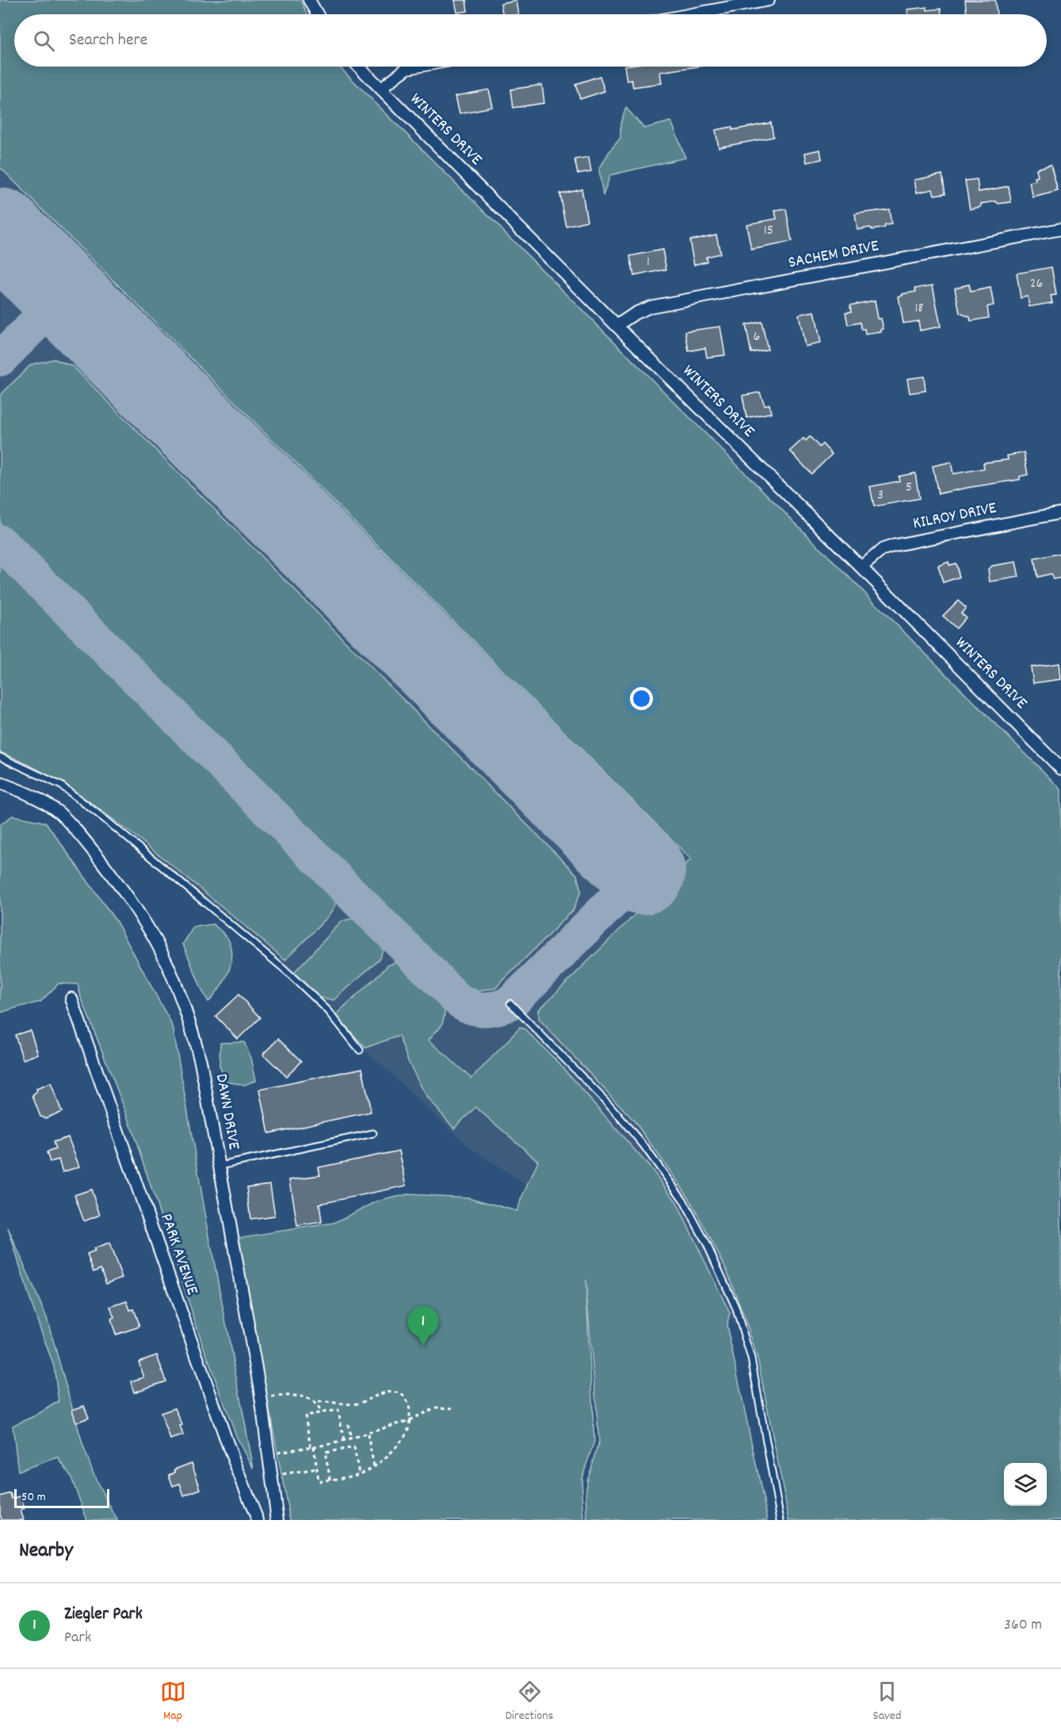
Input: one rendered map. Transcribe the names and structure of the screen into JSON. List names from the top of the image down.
{
  "streets": {
    "street": [
      "WINTERS DRIVE",
      "SACHEM DRIVE",
      "KILROY DRIVE",
      "DAWN DRIVE",
      "PARK AVENUE"
    ]
  },
  "crossings": [
    ["WINTERS DRIVE", "SACHEM DRIVE"],
    ["WINTERS DRIVE", "KILROY DRIVE"]
  ],
  "house_numbers": [
    "15",
    "1",
    "26",
    "18",
    "6",
    "5",
    "3"
  ],
  "scale_bar": "50 m",
  "page": {
    "search": "Search here",
    "pins": "1",
    "scale": "50 m",
    "heading": "Nearby",
    "list": [
      {
        "mark": "1",
        "name": "Ziegler Park",
        "note": "Park",
        "value": "360 m"
      }
    ],
    "nav": ["Map", "Directions", "Saved"]
  }
}
